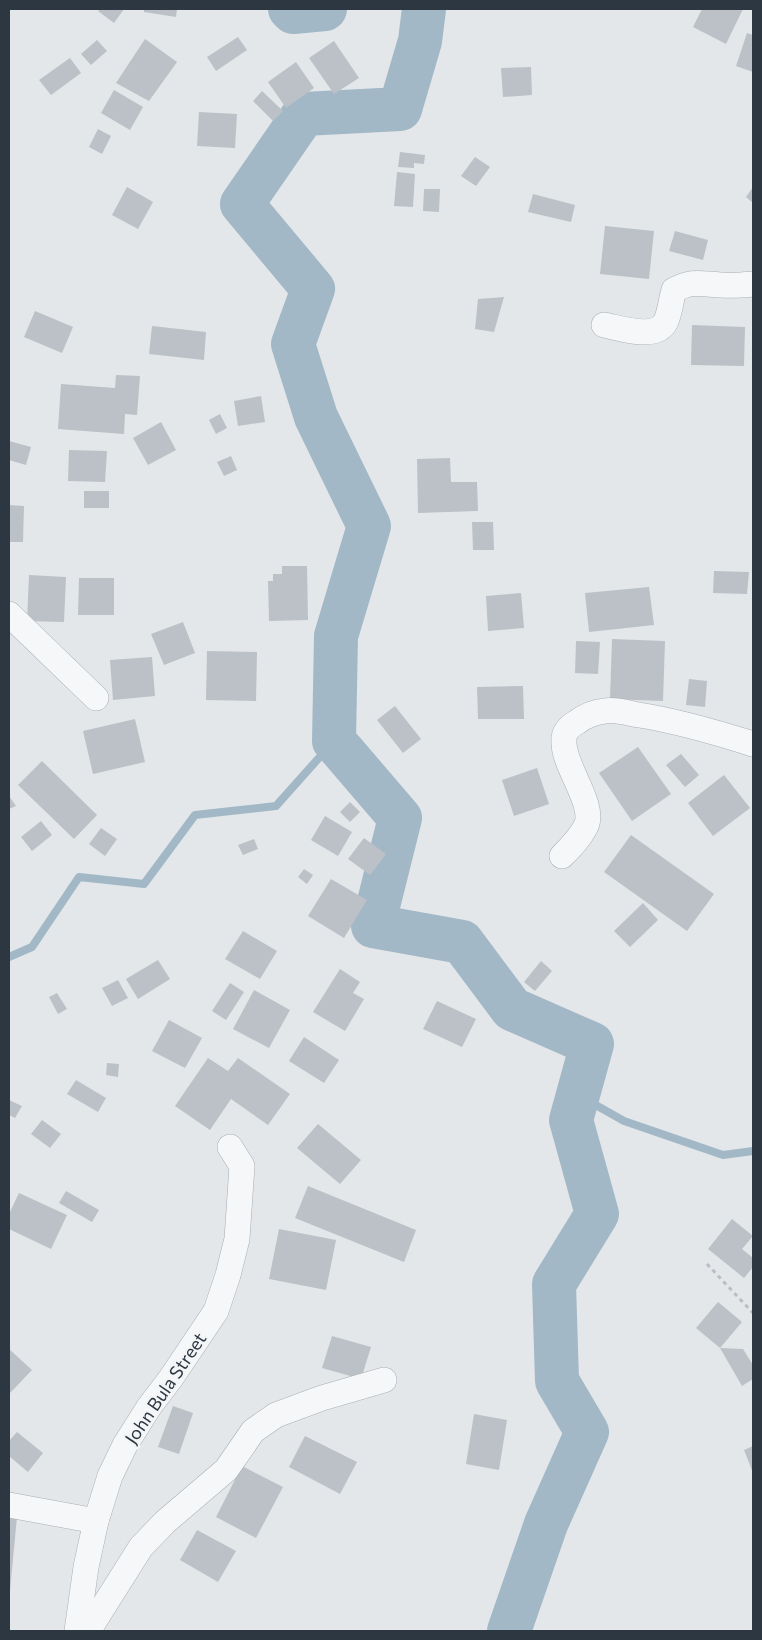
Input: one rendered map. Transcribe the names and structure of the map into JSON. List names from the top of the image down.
{
  "streets": {
    "street": ["John Bula Street"]
  }
}
